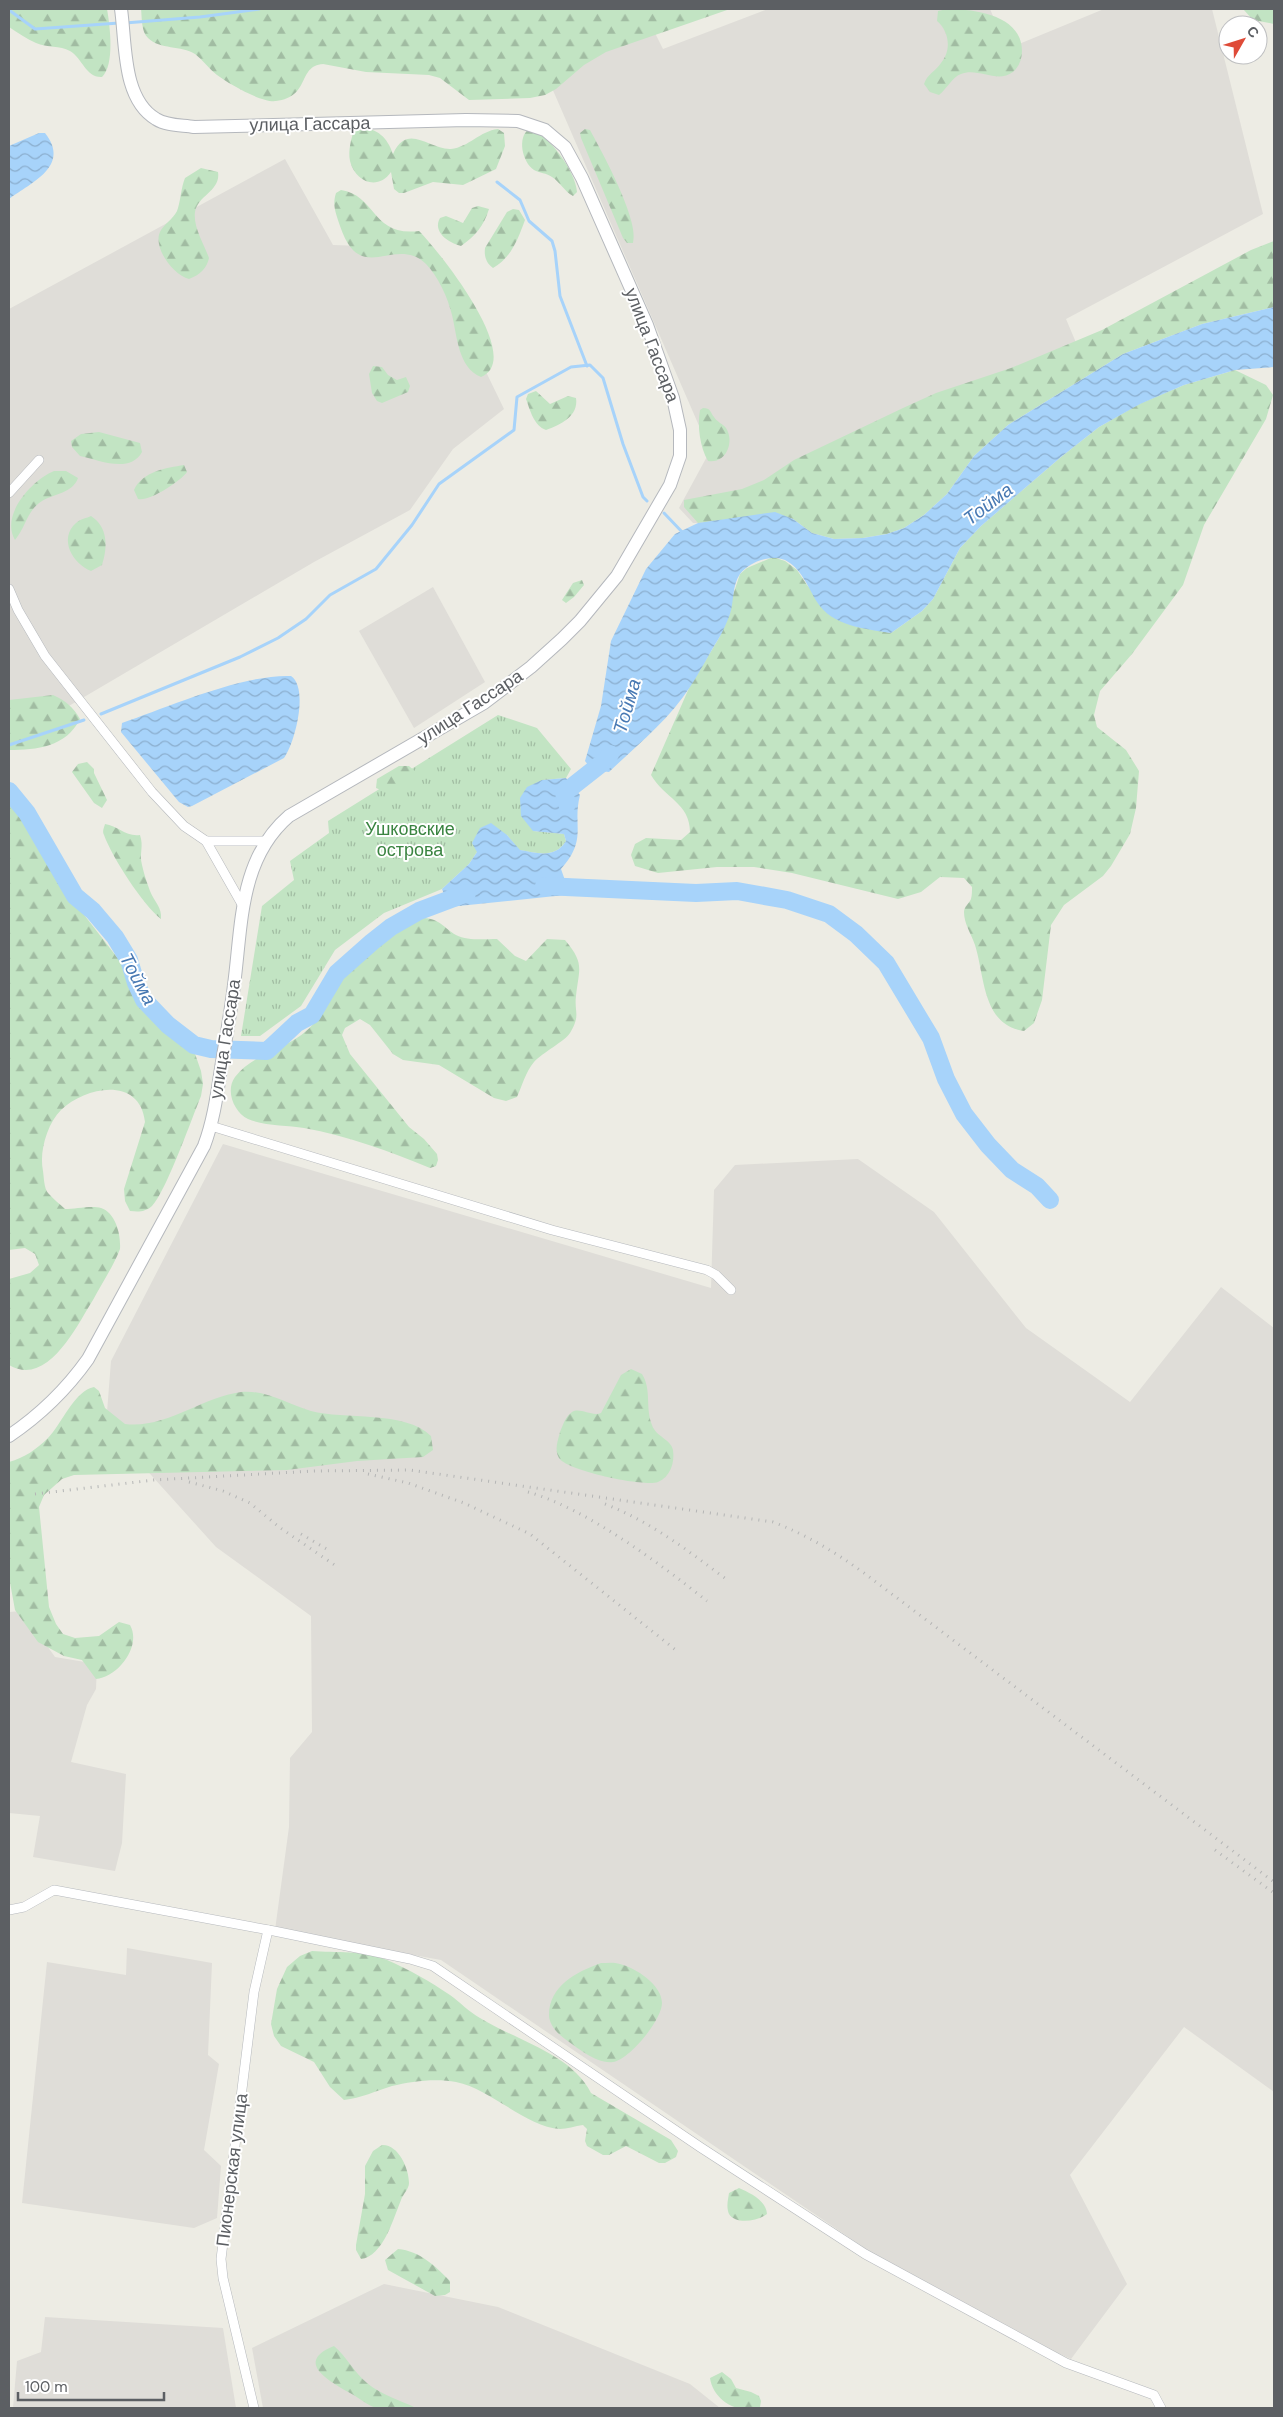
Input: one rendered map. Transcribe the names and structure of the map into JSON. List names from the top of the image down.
{
  "streets": {
    "main road": ["улица Гассара"],
    "street": ["Пионерская улица"]
  },
  "water": ["Тойма"],
  "parks": ["Ушковские острова"],
  "scale_bar": "100 m",
  "north": "top right"
}
